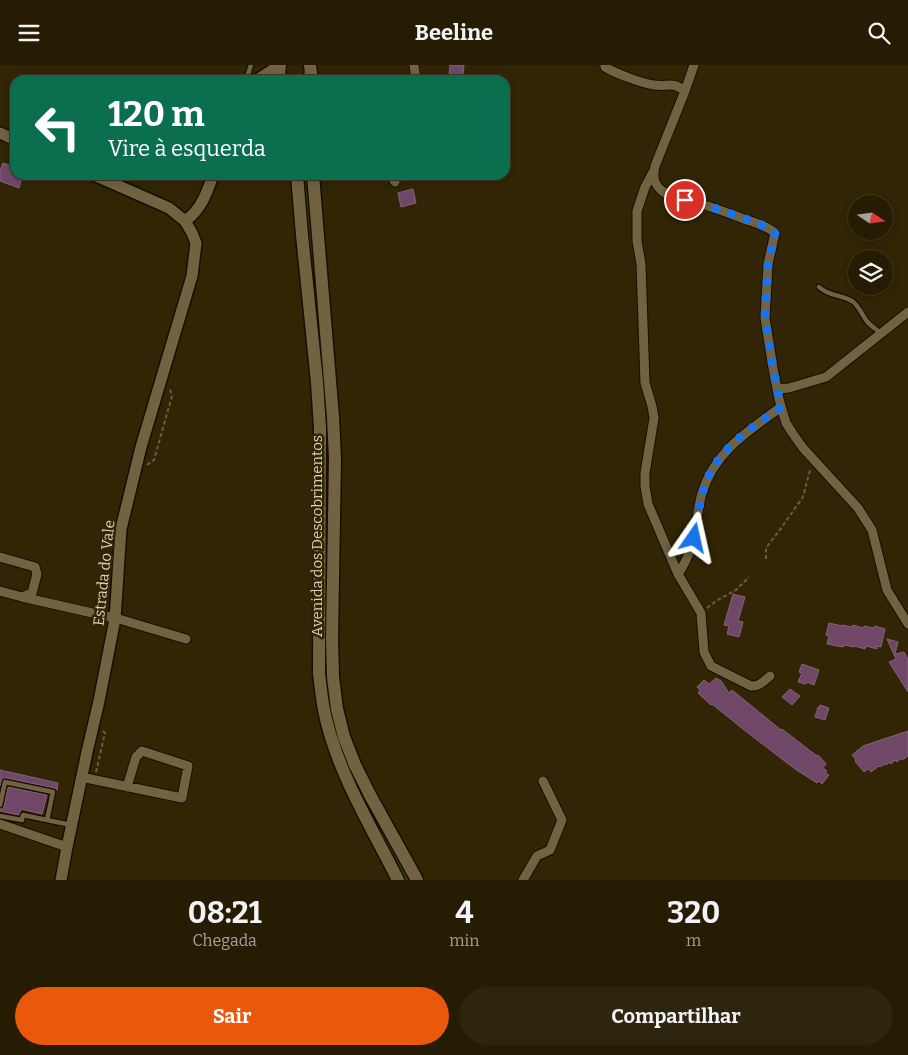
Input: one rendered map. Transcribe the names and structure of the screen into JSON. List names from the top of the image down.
{
  "streets": {
    "main road": ["Avenida dos Descobrimentos"],
    "street": ["Estrada do Vale"]
  },
  "north": "right",
  "page": {
    "header": "Beeline",
    "turn": ["120 m", "Vire à esquerda"],
    "eta": [
      "08:21",
      "Chegada",
      "4",
      "min",
      "320",
      "m"
    ],
    "buttons": ["Sair", "Compartilhar"]
  }
}
